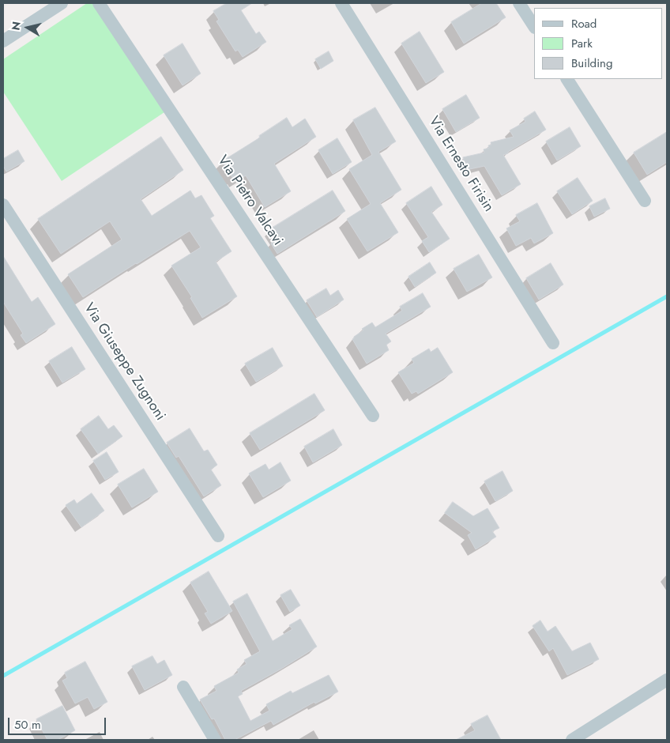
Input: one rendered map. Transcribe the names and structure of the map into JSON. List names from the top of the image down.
{
  "streets": {
    "street": ["Via Ernesto Firisin", "Via Pietro Valcavi", "Via Giuseppe Zugnoni"]
  },
  "legend": ["Road", "Park", "Building"],
  "scale_bar": "50 m",
  "north": "left"
}
